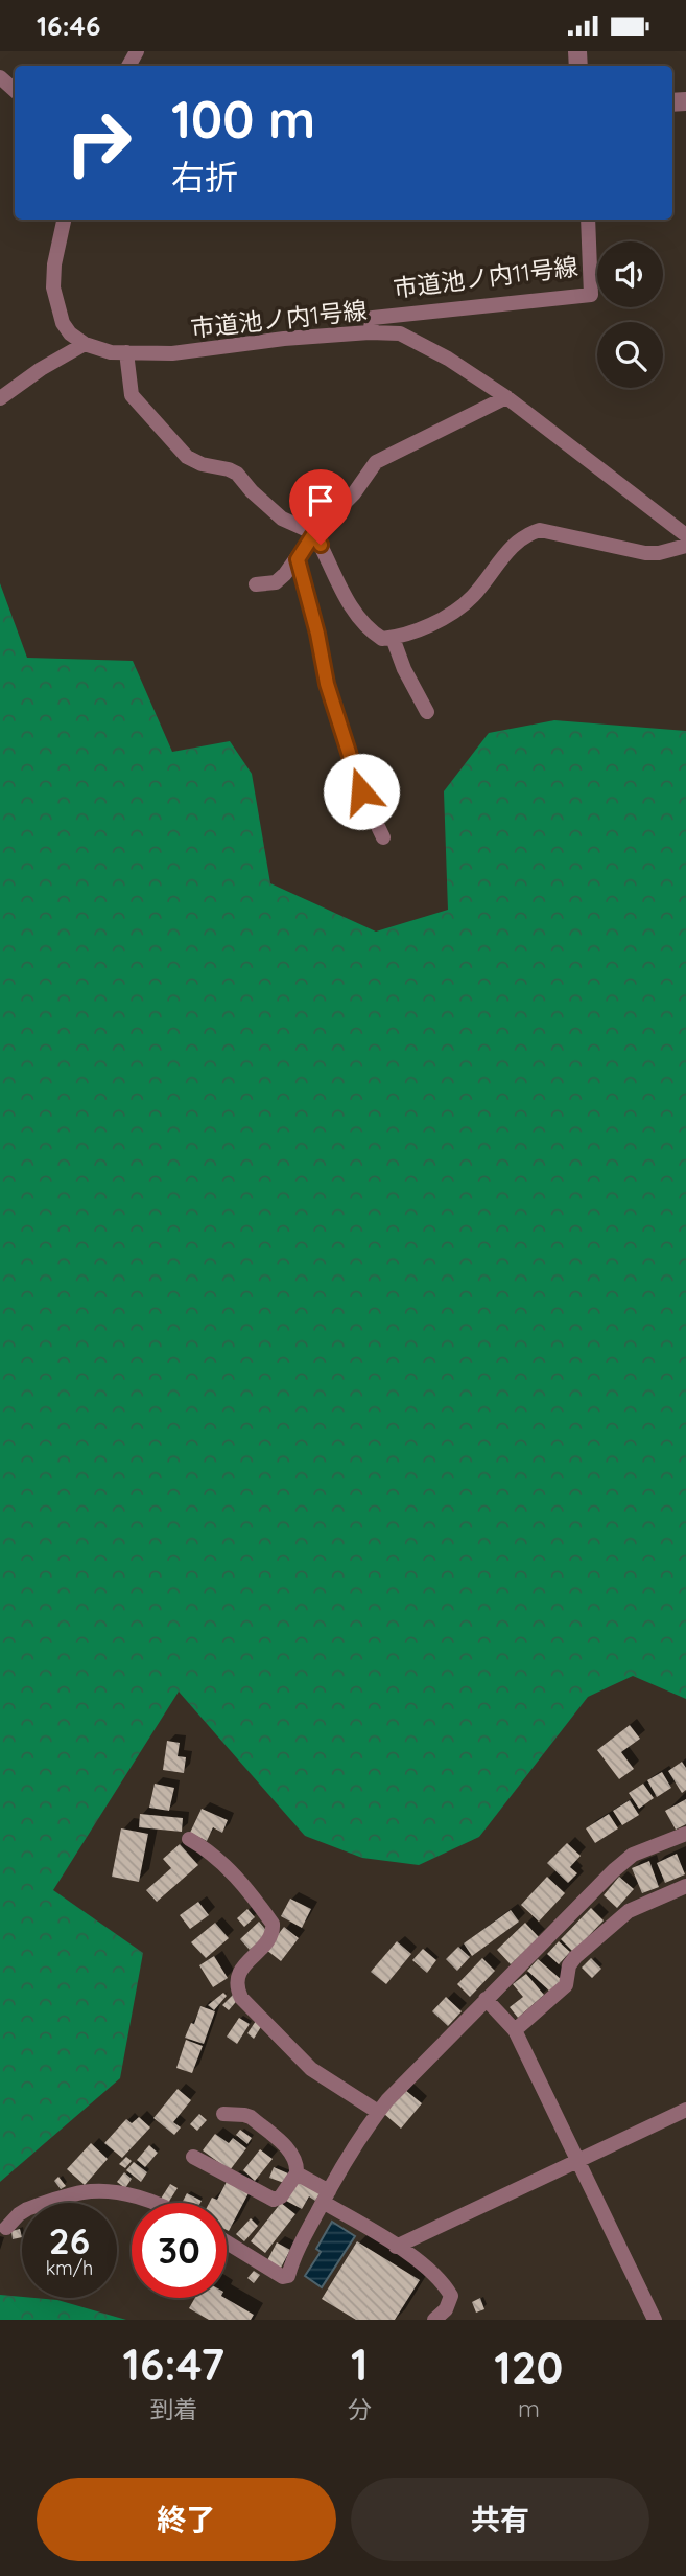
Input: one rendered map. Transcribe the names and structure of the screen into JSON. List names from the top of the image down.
{
  "streets": {
    "street": ["市道池ノ内11号線", "市道池ノ内1号線"]
  },
  "crossings": [
    ["市道池ノ内11号線", "市道池ノ内1号線"]
  ],
  "page": {
    "status": "16:46",
    "turn": ["100 m", "右折"],
    "speed": "26 km/h",
    "limit": "30",
    "eta": [
      "16:47",
      "到着",
      "1",
      "分",
      "120",
      "m"
    ],
    "buttons": ["終了", "共有"]
  }
}
